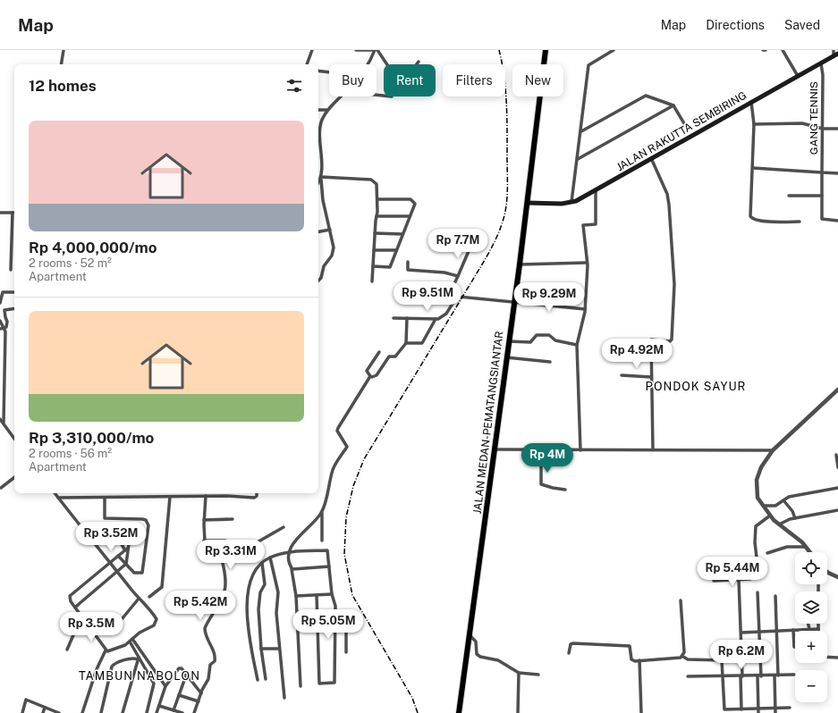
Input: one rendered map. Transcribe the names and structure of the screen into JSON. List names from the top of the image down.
{
  "streets": {
    "highway": ["JALAN MEDAN-PEMATANGSIANTAR"],
    "main road": ["JALAN RAKUTTA SEMBIRING"],
    "street": ["GANG TENNIS"]
  },
  "crossings": [
    ["GANG TENNIS", "JALAN RAKUTTA SEMBIRING"],
    ["JALAN RAKUTTA SEMBIRING", "JALAN MEDAN-PEMATANGSIANTAR"]
  ],
  "districts": ["PONDOK SAYUR", "TAMBUN NABOLON"],
  "page": {
    "header": "Map",
    "nav": ["Map", "Directions", "Saved"],
    "chip": [
      "Buy",
      "Rent",
      "Filters",
      "New"
    ],
    "heading": "12 homes",
    "list": [
      {
        "name": "Rp 4,000,000/mo",
        "note": "2 rooms · 52 m² · Apartment"
      },
      {
        "name": "Rp 3,310,000/mo",
        "note": "2 rooms · 56 m² · Apartment"
      }
    ],
    "price": [
      "Rp 7.7M",
      "Rp 9.51M",
      "Rp 9.29M",
      "Rp 4.92M",
      "Rp 4M",
      "Rp 3.52M",
      "Rp 3.31M",
      "Rp 5.44M",
      "Rp 5.42M",
      "Rp 5.05M",
      "Rp 3.5M",
      "Rp 6.2M"
    ],
    "map_buttons": ["+", "−"]
  }
}
